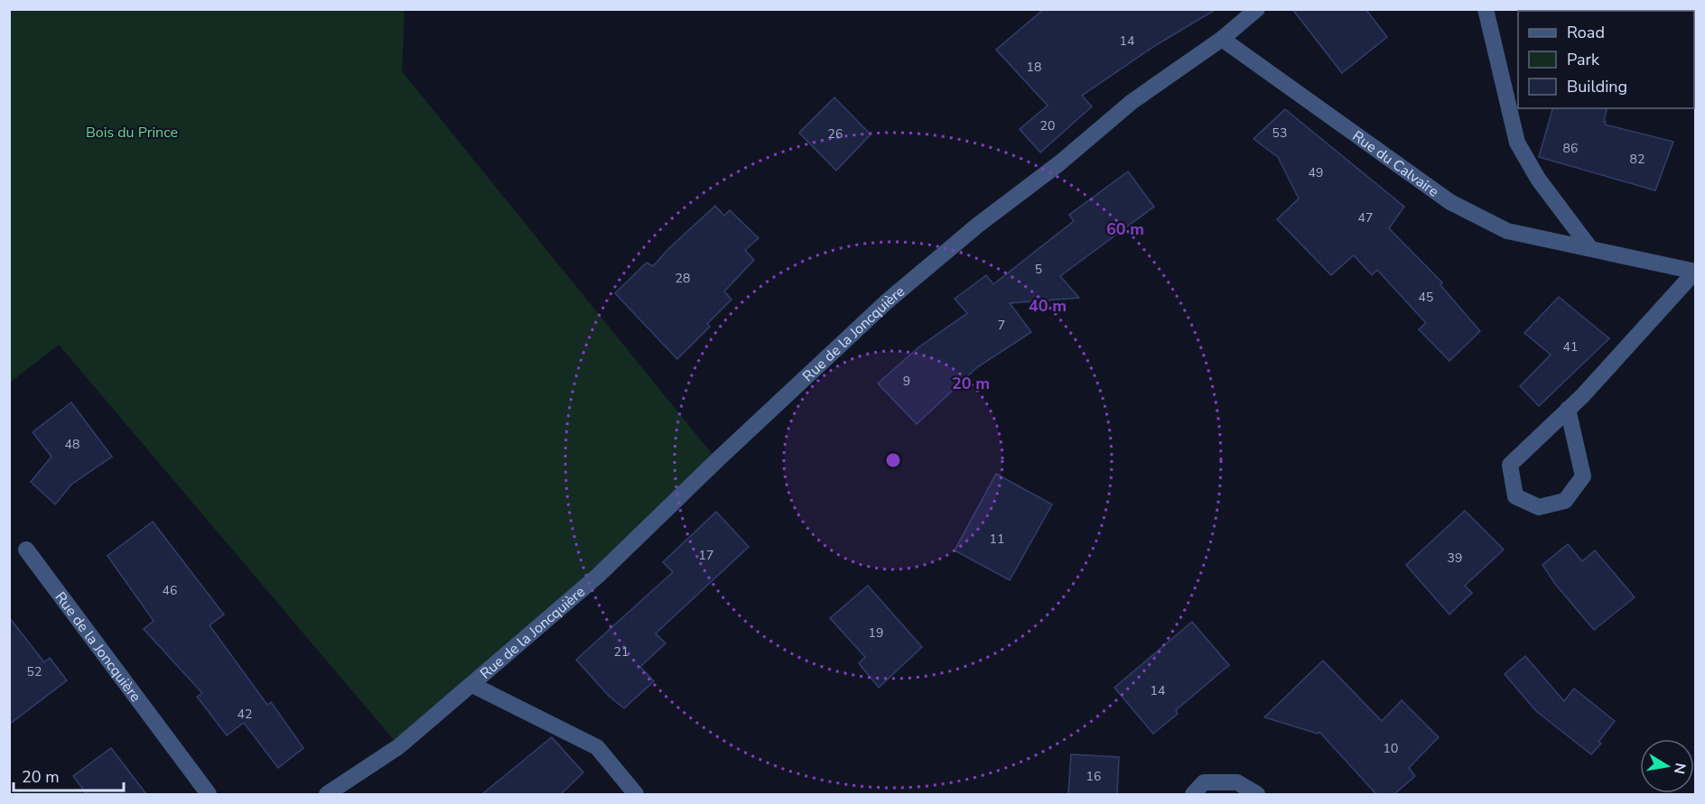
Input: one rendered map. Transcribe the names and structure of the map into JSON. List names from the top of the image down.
{
  "streets": {
    "street": ["Rue du Calvaire", "Rue de la Joncquière"]
  },
  "crossings": [
    ["Rue du Calvaire", "Rue de la Joncquière"]
  ],
  "parks": ["Bois du Prince"],
  "house_numbers": [
    "14",
    "18",
    "20",
    "53",
    "26",
    "86",
    "82",
    "49",
    "47",
    "5",
    "28",
    "45",
    "7",
    "41",
    "9",
    "48",
    "11",
    "17",
    "39",
    "46",
    "19",
    "21",
    "52",
    "14",
    "42",
    "10",
    "16"
  ],
  "legend": ["Road", "Park", "Building"],
  "scale_bar": "20 m",
  "north": "right",
  "rings": ["60 m", "40 m", "20 m"]
}
